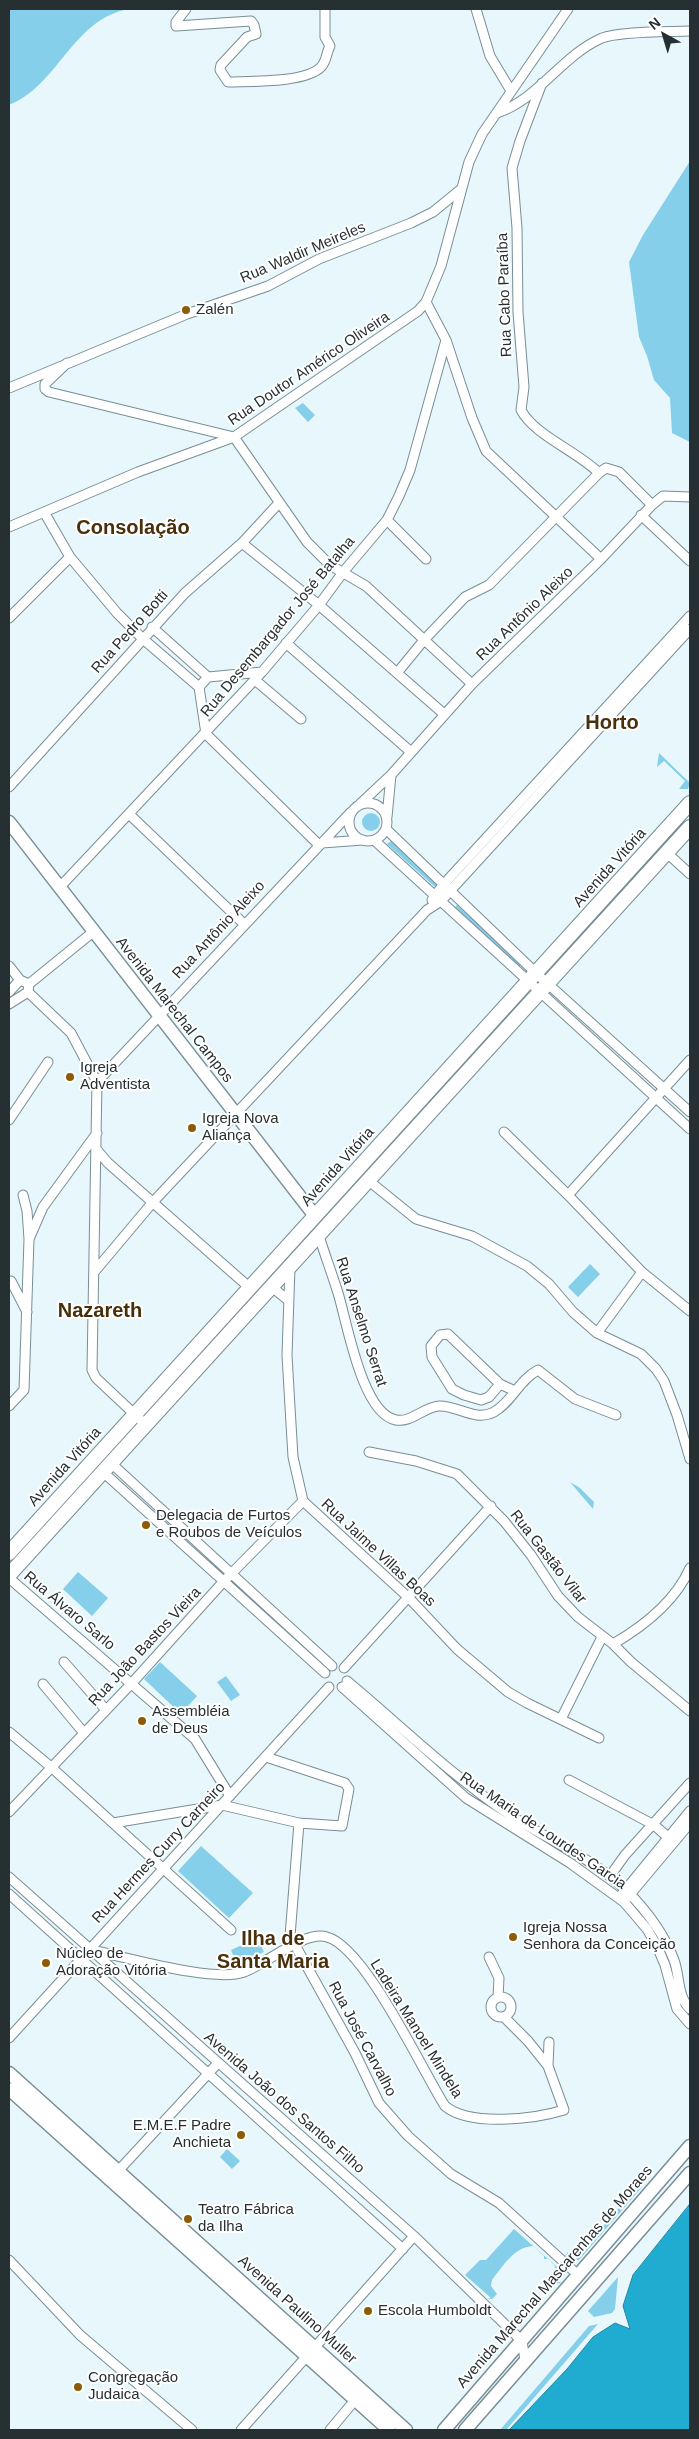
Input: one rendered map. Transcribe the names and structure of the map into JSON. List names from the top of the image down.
{
  "streets": {
    "main road": [
      "Avenida Vitória",
      "Avenida Marechal Campos",
      "Avenida Marechal Mascarenhas de Moraes",
      "Avenida Paulino Muller"
    ],
    "street": [
      "Rua Waldir Meireles",
      "Rua Cabo Paraíba",
      "Rua Doutor Américo Oliveira",
      "Rua Antônio Aleixo",
      "Rua Desembargador José Batalha",
      "Rua Pedro Botti",
      "Rua Anselmo Serrat",
      "Rua Jaime Villas Boas",
      "Rua Gastão Vilar",
      "Rua Álvaro Sarlo",
      "Rua João Bastos Vieira",
      "Rua Maria de Lourdes Garcia",
      "Rua Hermes Curry Carneiro",
      "Ladeira Manoel Mindela",
      "Rua José Carvalho",
      "Avenida João dos Santos Filho"
    ]
  },
  "crossings": [
    ["Rua Waldir Meireles", "Rua Doutor Américo Oliveira"],
    ["Rua Antônio Aleixo", "Avenida Marechal Campos"],
    ["Rua Desembargador José Batalha", "Avenida Marechal Campos"],
    ["Avenida Vitória", "Avenida Marechal Campos"],
    ["Avenida Vitória", "Rua Anselmo Serrat"],
    ["Avenida Vitória", "Rua Jaime Villas Boas"],
    ["Avenida Vitória", "Rua Álvaro Sarlo"],
    ["Rua Jaime Villas Boas", "Rua João Bastos Vieira"],
    ["Rua Álvaro Sarlo", "Rua João Bastos Vieira"],
    ["Rua Álvaro Sarlo", "Rua Hermes Curry Carneiro"],
    ["Rua Maria de Lourdes Garcia", "Rua Hermes Curry Carneiro"],
    ["Rua Hermes Curry Carneiro", "Ladeira Manoel Mindela"],
    ["Rua Hermes Curry Carneiro", "Avenida João dos Santos Filho"],
    ["Ladeira Manoel Mindela", "Rua José Carvalho"],
    ["Ladeira Manoel Mindela", "Avenida João dos Santos Filho"],
    ["Rua José Carvalho", "Avenida Marechal Mascarenhas de Moraes"],
    ["Avenida João dos Santos Filho", "Avenida Marechal Mascarenhas de Moraes"]
  ],
  "districts": [
    "Consolação",
    "Horto",
    "Nazareth",
    "Ilha de Santa Maria"
  ],
  "places": [
    "Zalén",
    "Igreja Adventista",
    "Igreja Nova Aliança",
    "Delegacia de Furtos e Roubos de Veículos",
    "Assembléia de Deus",
    "Igreja Nossa Senhora da Conceição",
    "Núcleo de Adoração Vitória",
    "E.M.E.F Padre Anchieta",
    "Teatro Fábrica da Ilha",
    "Escola Humboldt",
    "Congregação Judaica"
  ],
  "north": "top left"
}
